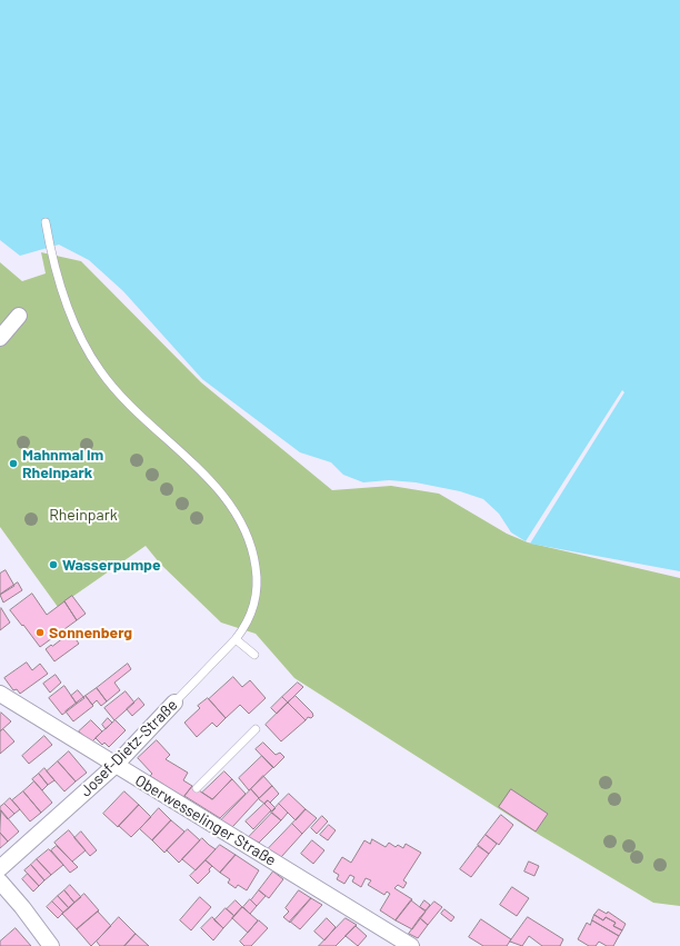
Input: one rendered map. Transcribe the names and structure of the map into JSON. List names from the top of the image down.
{
  "streets": {
    "street": ["Josef-Dietz-Straße", "Oberwesselinger Straße"]
  },
  "crossings": [
    ["Josef-Dietz-Straße", "Oberwesselinger Straße"]
  ],
  "parks": ["Rheinpark"],
  "places": ["Mahnmal im Rheinpark", "Wasserpumpe", "Sonnenberg"]
}
